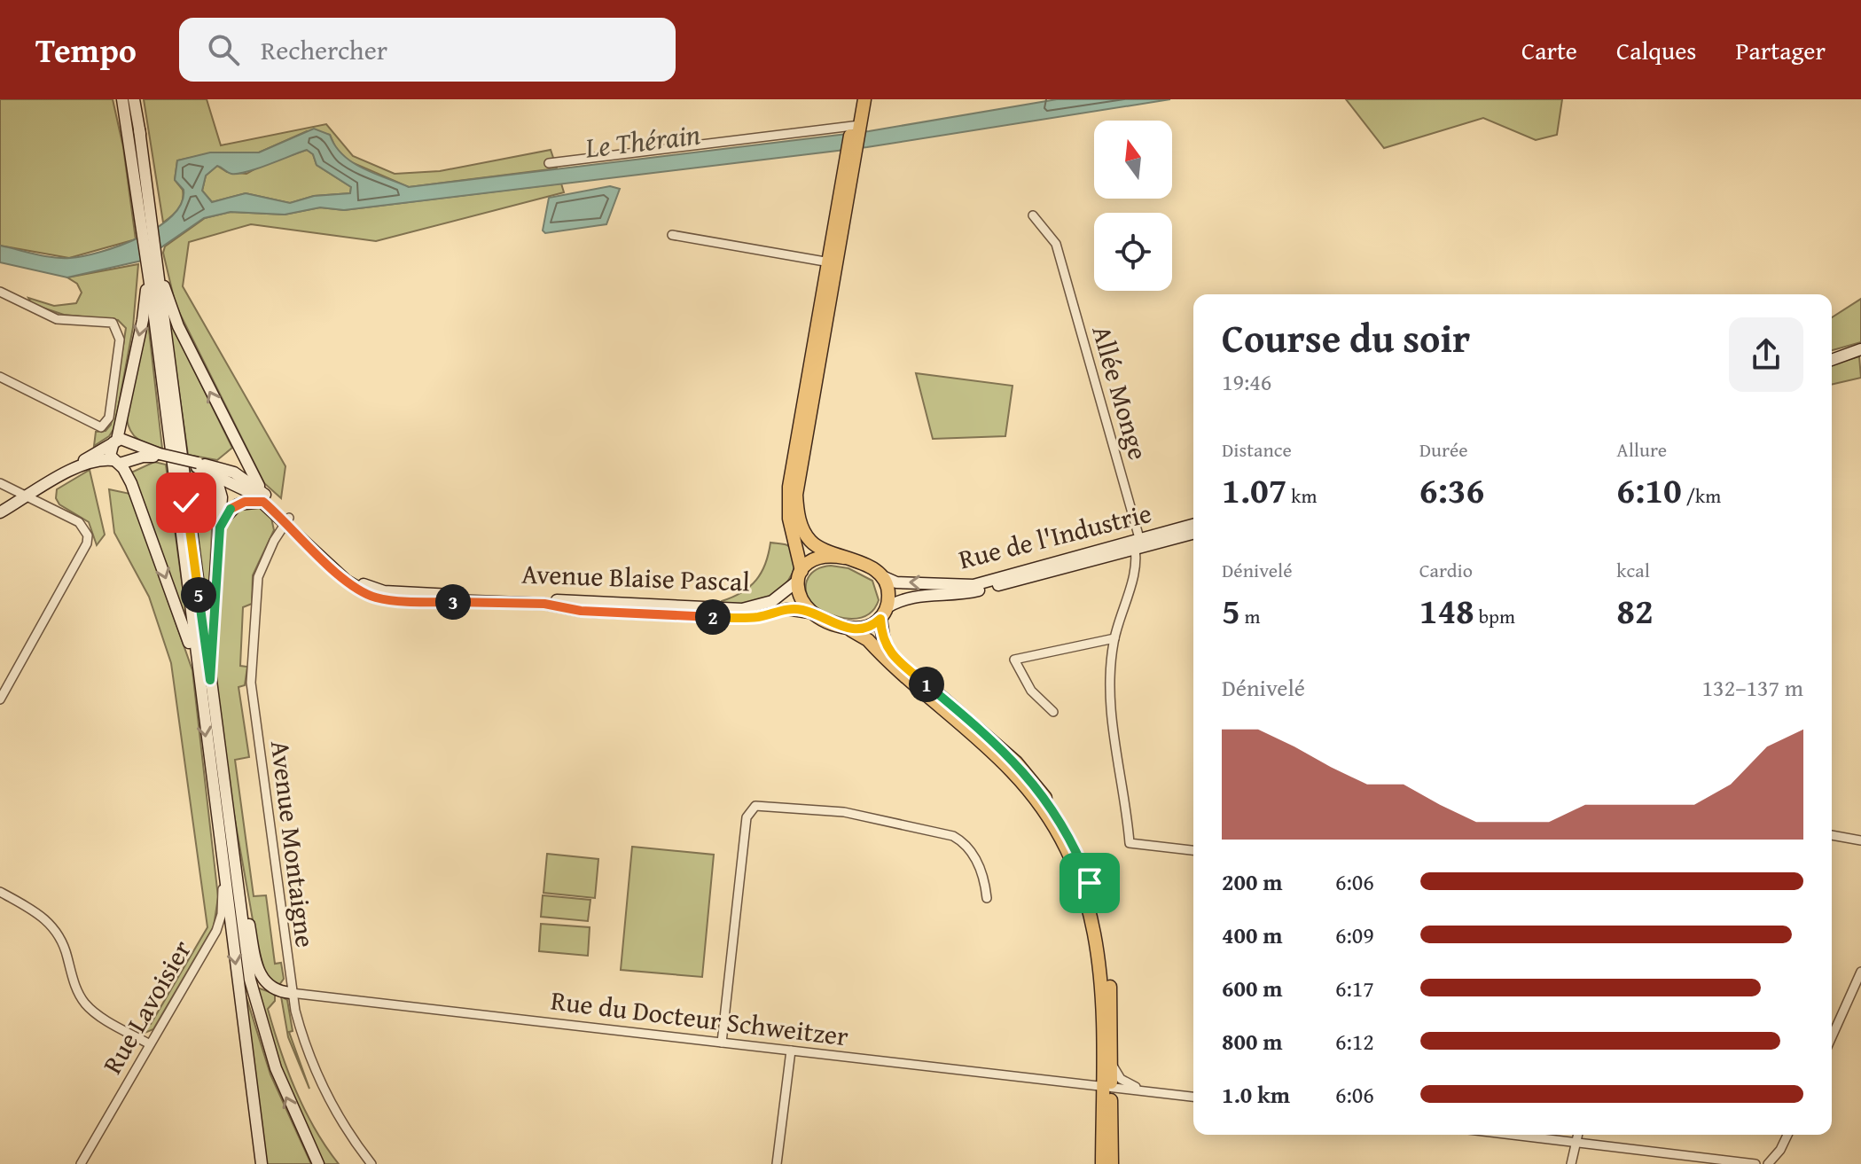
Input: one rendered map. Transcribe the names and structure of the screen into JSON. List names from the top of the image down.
{
  "streets": {
    "main road": ["Avenue Blaise Pascal"],
    "street": [
      "Allée Monge",
      "Rue de l'Industrie",
      "Avenue Montaigne",
      "Rue Lavoisier",
      "Rue du Docteur Schweitzer"
    ]
  },
  "crossings": [
    ["Allée Monge", "Rue de l'Industrie"],
    ["Rue de l'Industrie", "Avenue Blaise Pascal"],
    ["Avenue Blaise Pascal", "Avenue Montaigne"],
    ["Avenue Blaise Pascal", "Rue du Docteur Schweitzer"],
    ["Avenue Montaigne", "Rue du Docteur Schweitzer"]
  ],
  "water": ["Le Thérain"],
  "north": "top",
  "page": {
    "header": "Tempo",
    "search": "Rechercher",
    "nav": ["Carte", "Calques", "Partager"],
    "heading": ["Course du soir", "19:46"],
    "stats": [
      ["Distance", "1.07 km"],
      ["Durée", "6:36"],
      ["Allure", "6:10 /km"],
      ["Dénivelé", "5 m"],
      ["Cardio", "148 bpm"],
      ["kcal", "82"]
    ],
    "pins": [
      "5",
      "3",
      "2",
      "1"
    ],
    "chart": ["Dénivelé", "132–137 m"],
    "list": [
      {
        "name": "200 m",
        "note": "6:06"
      },
      {
        "name": "400 m",
        "note": "6:09"
      },
      {
        "name": "600 m",
        "note": "6:17"
      },
      {
        "name": "800 m",
        "note": "6:12"
      },
      {
        "name": "1.0 km",
        "note": "6:06"
      }
    ]
  }
}
